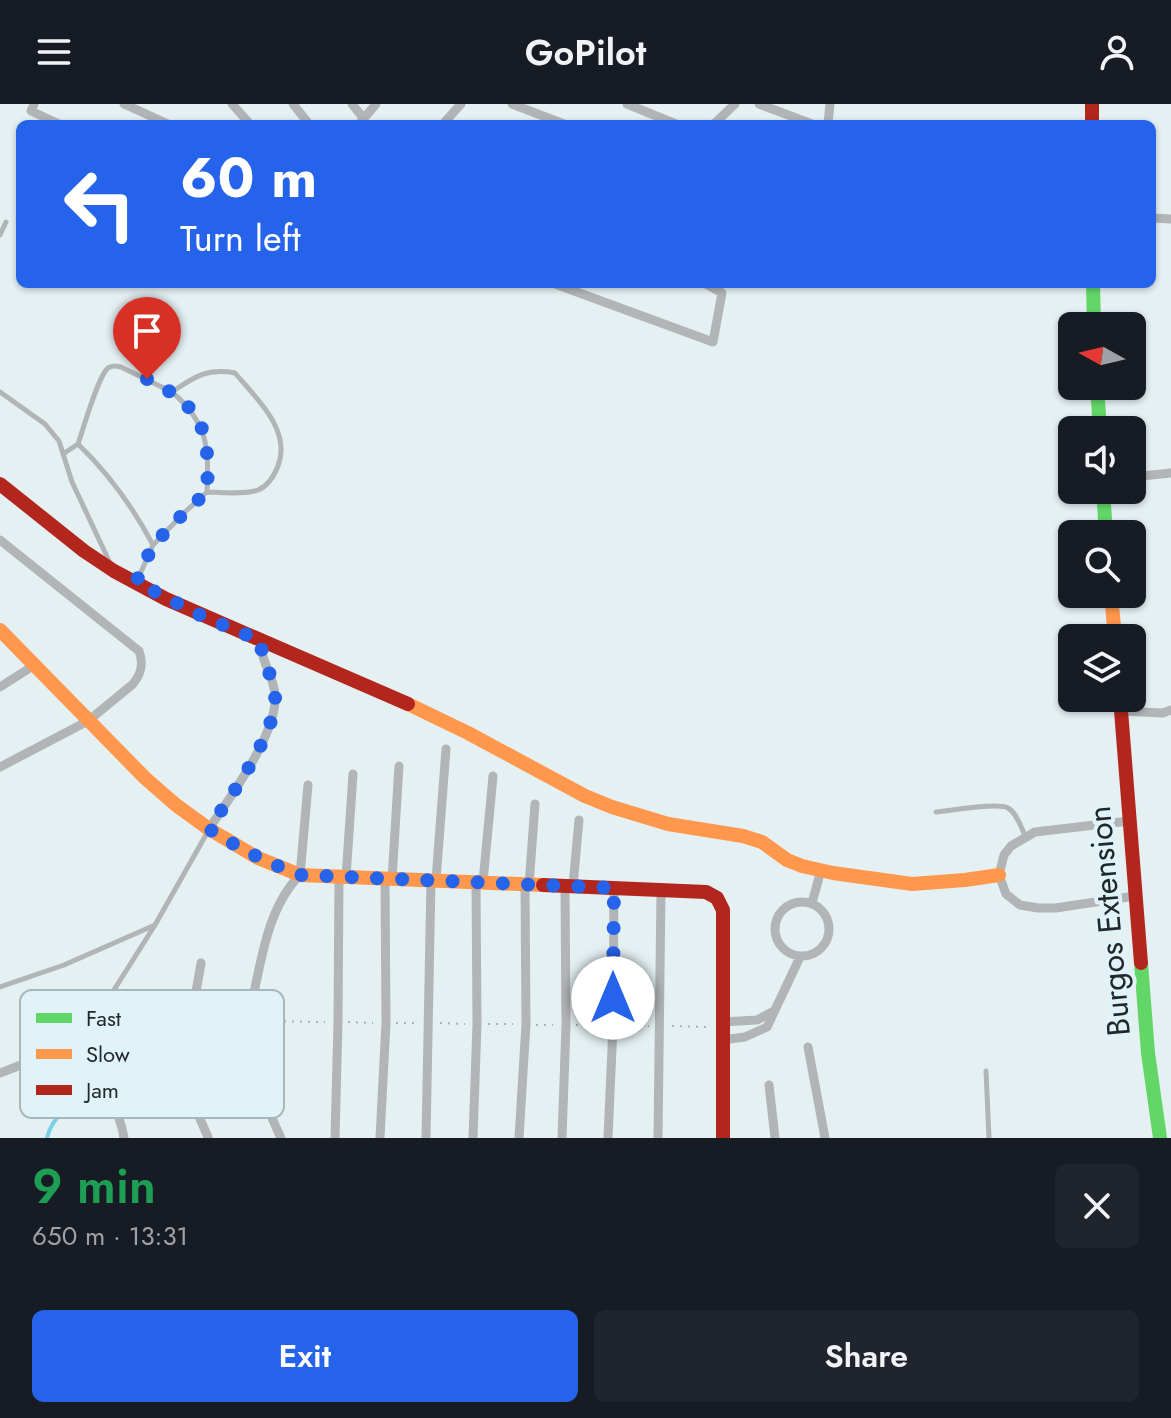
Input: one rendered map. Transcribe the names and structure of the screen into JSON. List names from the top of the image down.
{
  "streets": {
    "street": ["Burgos Extension"]
  },
  "legend": ["Fast", "Slow", "Jam"],
  "north": "left",
  "page": {
    "header": "GoPilot",
    "turn": ["60 m", "Turn left"],
    "heading": ["9 min", "650 m · 13:31"],
    "buttons": ["Exit", "Share"]
  }
}
